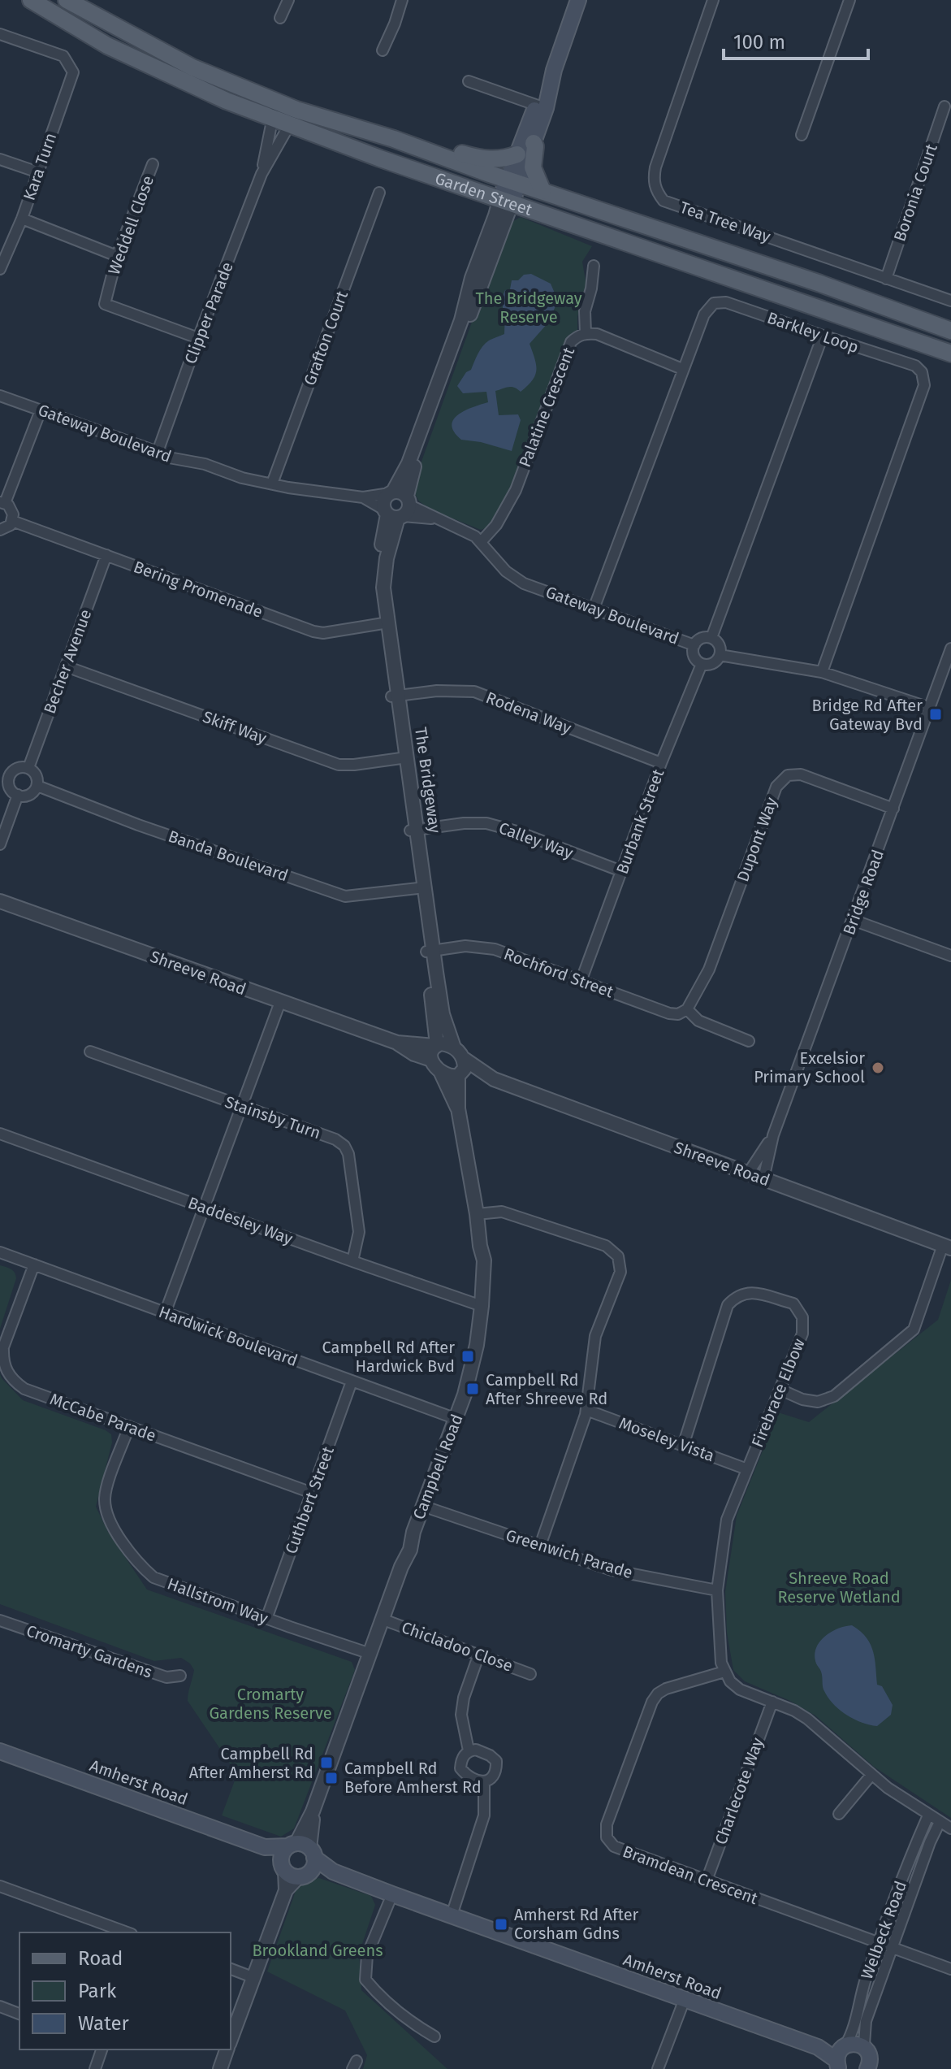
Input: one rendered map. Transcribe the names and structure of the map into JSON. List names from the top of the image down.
{
  "streets": {
    "main road": ["Garden Street", "The Bridgeway", "Amherst Road"],
    "street": [
      "Kara Turn",
      "Boronia Court",
      "Tea Tree Way",
      "Weddell Close",
      "Clipper Parade",
      "Barkley Loop",
      "Grafton Court",
      "Palatine Crescent",
      "Gateway Boulevard",
      "Bering Promenade",
      "Becher Avenue",
      "Rodena Way",
      "Skiff Way",
      "Burbank Street",
      "Dupont Way",
      "Calley Way",
      "Banda Boulevard",
      "Bridge Road",
      "Shreeve Road",
      "Rochford Street",
      "Stainsby Turn",
      "Baddesley Way",
      "Hardwick Boulevard",
      "Firebrace Elbow",
      "McCabe Parade",
      "Moseley Vista",
      "Campbell Road",
      "Cuthbert Street",
      "Greenwich Parade",
      "Hallstrom Way",
      "Chicladoo Close",
      "Cromarty Gardens",
      "Charlecote Way",
      "Bramdean Crescent",
      "Welbeck Road"
    ]
  },
  "crossings": [
    ["Kara Turn", "Weddell Close"],
    ["Boronia Court", "Tea Tree Way"],
    ["Garden Street", "Clipper Parade"],
    ["Garden Street", "The Bridgeway"],
    ["Weddell Close", "Clipper Parade"],
    ["Clipper Parade", "Gateway Boulevard"],
    ["Barkley Loop", "Palatine Crescent"],
    ["Barkley Loop", "Gateway Boulevard"],
    ["Grafton Court", "Gateway Boulevard"],
    ["Palatine Crescent", "Gateway Boulevard"],
    ["Gateway Boulevard", "The Bridgeway"],
    ["Gateway Boulevard", "Burbank Street"],
    ["Bering Promenade", "Becher Avenue"],
    ["Bering Promenade", "The Bridgeway"],
    ["Becher Avenue", "Skiff Way"],
    ["Becher Avenue", "Banda Boulevard"],
    ["Rodena Way", "The Bridgeway"],
    ["Rodena Way", "Burbank Street"],
    ["Skiff Way", "The Bridgeway"],
    ["The Bridgeway", "Calley Way"],
    ["The Bridgeway", "Banda Boulevard"],
    ["The Bridgeway", "Shreeve Road"],
    ["The Bridgeway", "Rochford Street"],
    ["The Bridgeway", "Campbell Road"],
    ["Burbank Street", "Calley Way"],
    ["Burbank Street", "Rochford Street"],
    ["Dupont Way", "Bridge Road"],
    ["Dupont Way", "Rochford Street"],
    ["Bridge Road", "Shreeve Road"],
    ["Shreeve Road", "Campbell Road"],
    ["Stainsby Turn", "Baddesley Way"],
    ["Baddesley Way", "Campbell Road"],
    ["Hardwick Boulevard", "McCabe Parade"],
    ["Hardwick Boulevard", "Campbell Road"],
    ["Hardwick Boulevard", "Cuthbert Street"],
    ["Firebrace Elbow", "Moseley Vista"],
    ["Firebrace Elbow", "Greenwich Parade"],
    ["Firebrace Elbow", "Bramdean Crescent"],
    ["McCabe Parade", "Cuthbert Street"],
    ["McCabe Parade", "Hallstrom Way"],
    ["Campbell Road", "Greenwich Parade"],
    ["Campbell Road", "Hallstrom Way"],
    ["Campbell Road", "Chicladoo Close"],
    ["Campbell Road", "Amherst Road"],
    ["Cuthbert Street", "Hallstrom Way"],
    ["Amherst Road", "Welbeck Road"],
    ["Charlecote Way", "Bramdean Crescent"],
    ["Bramdean Crescent", "Welbeck Road"]
  ],
  "parks": [
    "The Bridgeway Reserve",
    "Shreeve Road Reserve Wetland",
    "Cromarty Gardens Reserve",
    "Brookland Greens"
  ],
  "places": {
    "transit": [
      "Bridge Rd After Gateway Bvd",
      "Campbell Rd After Hardwick Bvd",
      "Campbell Rd After Shreeve Rd",
      "Campbell Rd After Amherst Rd",
      "Campbell Rd Before Amherst Rd",
      "Amherst Rd After Corsham Gdns"
    ],
    "other": ["Excelsior Primary School"]
  },
  "legend": ["Road", "Park", "Water"],
  "scale_bar": "100 m"
}
